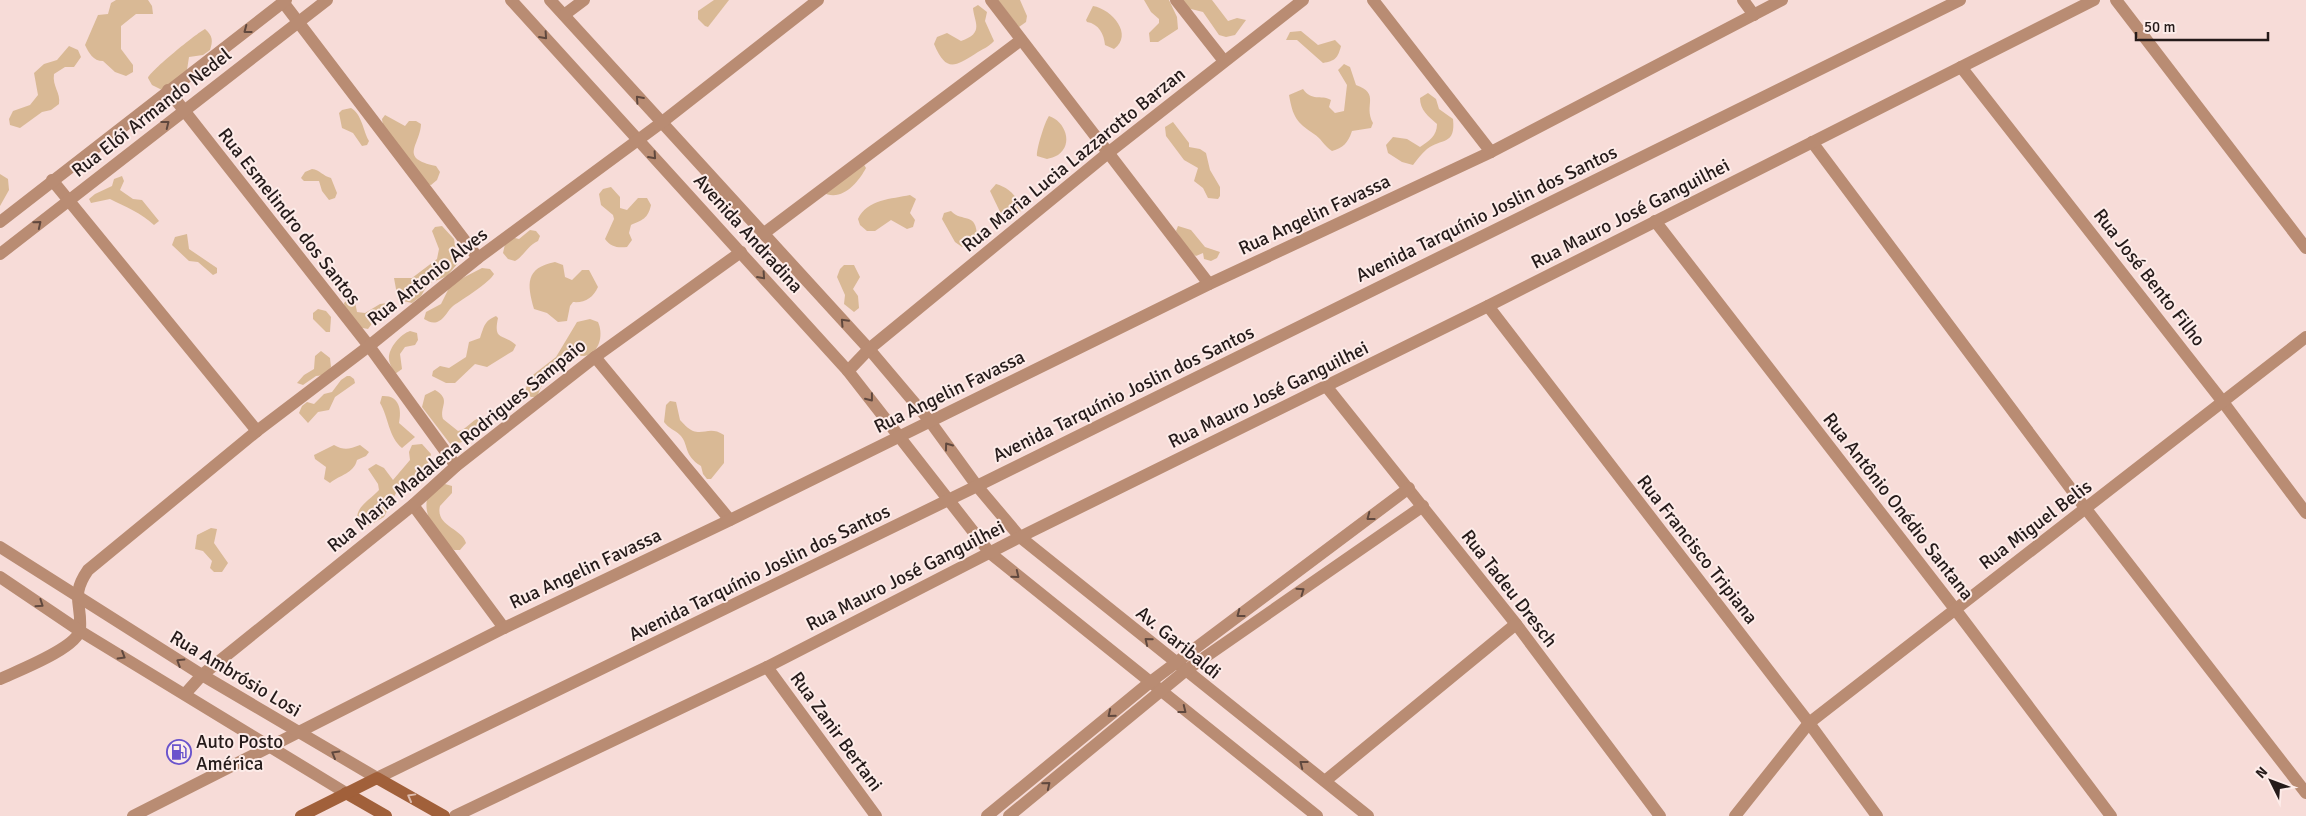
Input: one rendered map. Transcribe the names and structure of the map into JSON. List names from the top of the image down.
{
  "streets": {
    "main road": ["Avenida Tarquínio Joslin dos Santos"],
    "street": [
      "Rua Elói Armando Nedel",
      "Rua Maria Lucia Lazzarotto Barzan",
      "Rua Mauro José Ganguilhei",
      "Rua Angelin Favassa",
      "Rua Esmelindro dos Santos",
      "Avenida Andradina",
      "Rua Antonio Alves",
      "Rua José Bento Filho",
      "Rua Maria Madalena Rodrigues Sampaio",
      "Rua Antônio Onédio Santana",
      "Rua Miguel Belis",
      "Rua Francisco Tripiana",
      "Rua Tadeu Dresch",
      "Av. Garibaldi",
      "Rua Ambrósio Losi",
      "Rua Zanir Bertani"
    ]
  },
  "crossings": [
    ["Rua Elói Armando Nedel", "Rua Esmelindro dos Santos"],
    ["Rua Maria Lucia Lazzarotto Barzan", "Avenida Andradina"],
    ["Rua Maria Lucia Lazzarotto Barzan", "Av. Garibaldi"],
    ["Avenida Tarquínio Joslin dos Santos", "Avenida Andradina"],
    ["Avenida Tarquínio Joslin dos Santos", "Av. Garibaldi"],
    ["Avenida Tarquínio Joslin dos Santos", "Rua Ambrósio Losi"],
    ["Rua Mauro José Ganguilhei", "Rua José Bento Filho"],
    ["Rua Mauro José Ganguilhei", "Rua Antônio Onédio Santana"],
    ["Rua Mauro José Ganguilhei", "Rua Francisco Tripiana"],
    ["Rua Mauro José Ganguilhei", "Rua Tadeu Dresch"],
    ["Rua Mauro José Ganguilhei", "Av. Garibaldi"],
    ["Rua Mauro José Ganguilhei", "Rua Zanir Bertani"],
    ["Rua Angelin Favassa", "Avenida Andradina"],
    ["Rua Angelin Favassa", "Av. Garibaldi"],
    ["Rua Angelin Favassa", "Rua Ambrósio Losi"],
    ["Rua Esmelindro dos Santos", "Rua Antonio Alves"],
    ["Rua Esmelindro dos Santos", "Rua Maria Madalena Rodrigues Sampaio"],
    ["Avenida Andradina", "Rua Antonio Alves"],
    ["Avenida Andradina", "Rua Maria Madalena Rodrigues Sampaio"],
    ["Rua Antonio Alves", "Av. Garibaldi"],
    ["Rua Antonio Alves", "Rua Ambrósio Losi"],
    ["Rua José Bento Filho", "Rua Miguel Belis"],
    ["Rua Maria Madalena Rodrigues Sampaio", "Rua Ambrósio Losi"],
    ["Rua Antônio Onédio Santana", "Rua Miguel Belis"],
    ["Rua Miguel Belis", "Rua Francisco Tripiana"]
  ],
  "one_way": ["Avenida Andradina"],
  "places": {
    "fuel station": ["Auto Posto América"]
  },
  "scale_bar": "50 m",
  "north": "top left"
}
